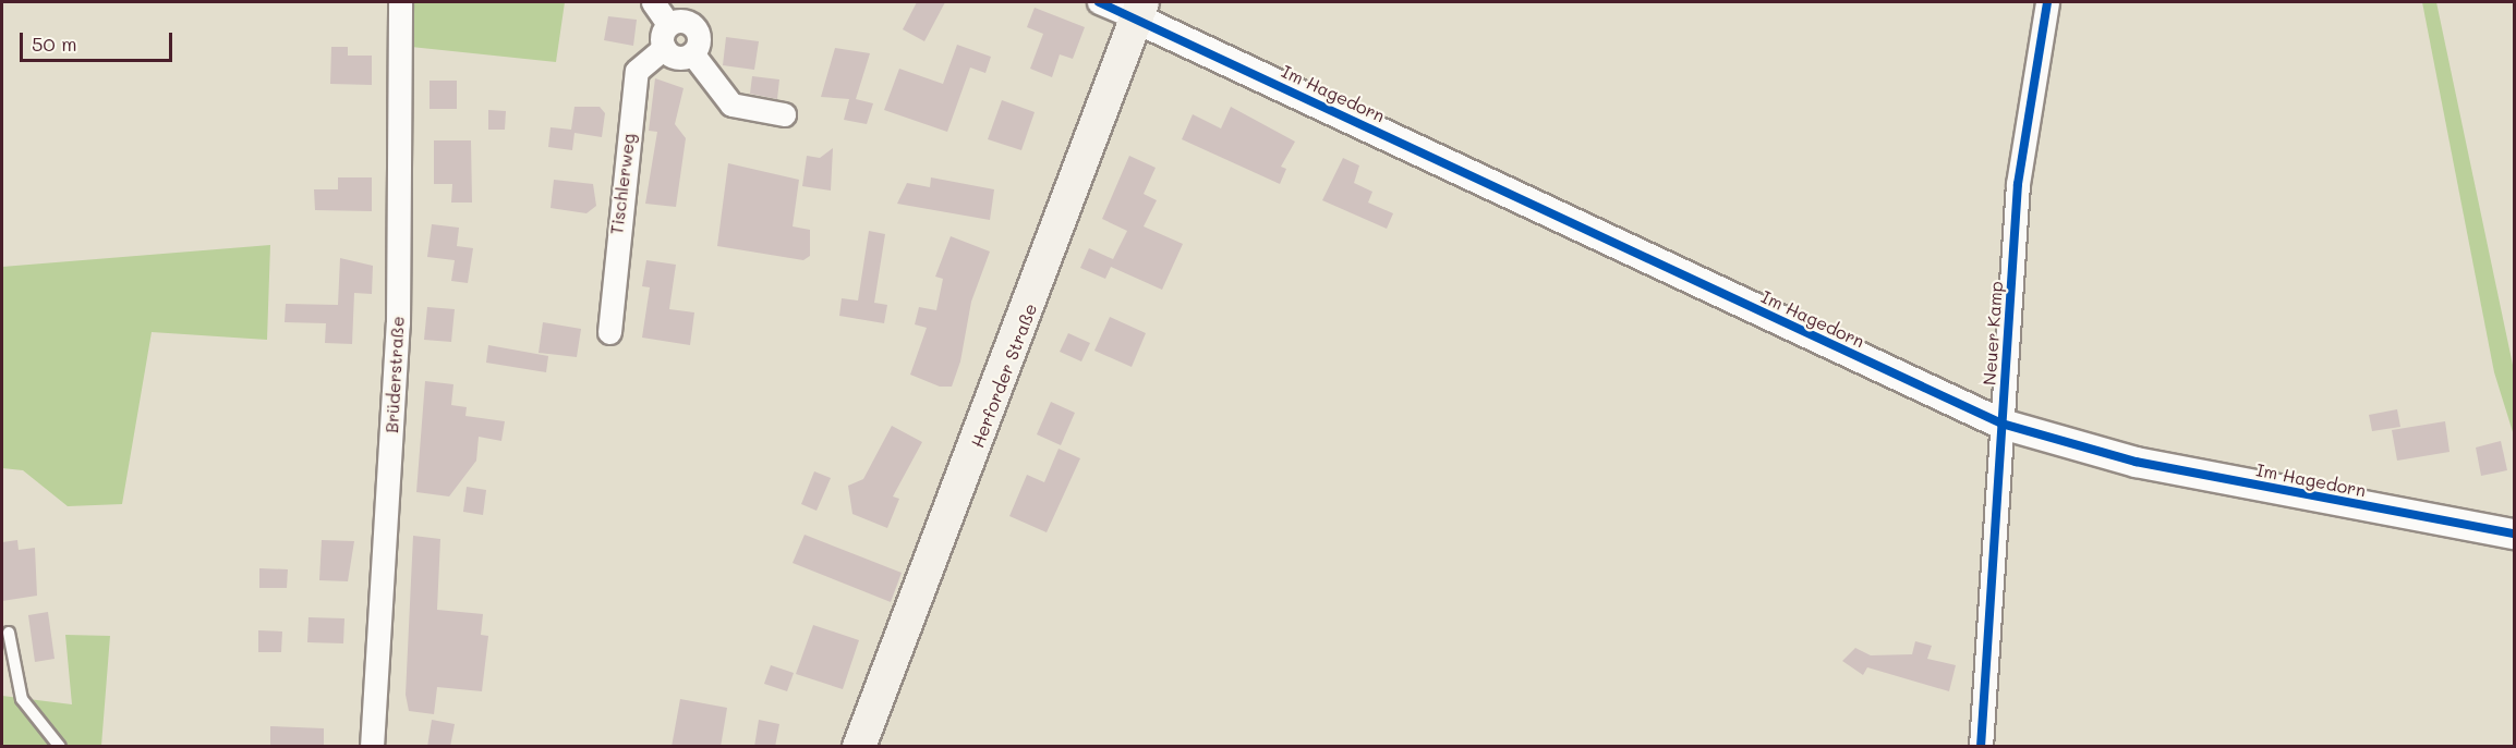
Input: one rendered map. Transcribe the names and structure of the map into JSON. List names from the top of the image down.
{
  "streets": {
    "main road": ["Herforder Straße"],
    "street": [
      "Im Hagedorn",
      "Tischlerweg",
      "Neuer Kamp",
      "Brüderstraße"
    ]
  },
  "crossings": [
    ["Im Hagedorn", "Neuer Kamp"],
    ["Im Hagedorn", "Herforder Straße"]
  ],
  "scale_bar": "50 m"
}
